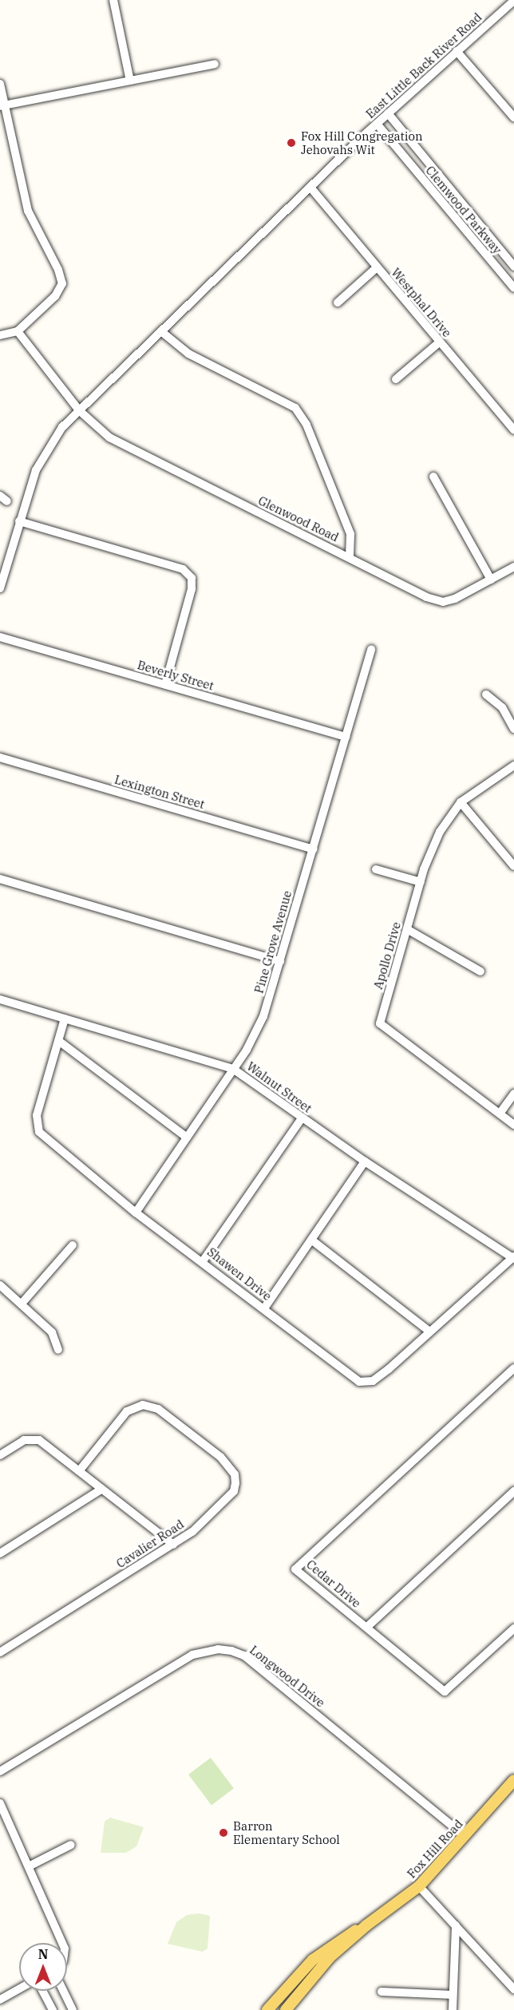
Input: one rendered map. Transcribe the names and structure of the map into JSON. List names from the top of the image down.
{
  "streets": {
    "main road": ["Fox Hill Road"],
    "street": [
      "East Little Back River Road",
      "Clemwood Parkway",
      "Westphal Drive",
      "Glenwood Road",
      "Beverly Street",
      "Lexington Street",
      "Pine Grove Avenue",
      "Apollo Drive",
      "Walnut Street",
      "Shawen Drive",
      "Cavalier Road",
      "Cedar Drive",
      "Longwood Drive"
    ]
  },
  "crossings": [
    ["East Little Back River Road", "Clemwood Parkway"],
    ["East Little Back River Road", "Westphal Drive"],
    ["Beverly Street", "Pine Grove Avenue"],
    ["Lexington Street", "Pine Grove Avenue"],
    ["Pine Grove Avenue", "Walnut Street"],
    ["Pine Grove Avenue", "Shawen Drive"],
    ["Walnut Street", "Shawen Drive"],
    ["Longwood Drive", "Fox Hill Road"]
  ],
  "places": ["Fox Hill Congregation Jehovahs Wit", "Barron Elementary School"],
  "north": "top"
}
